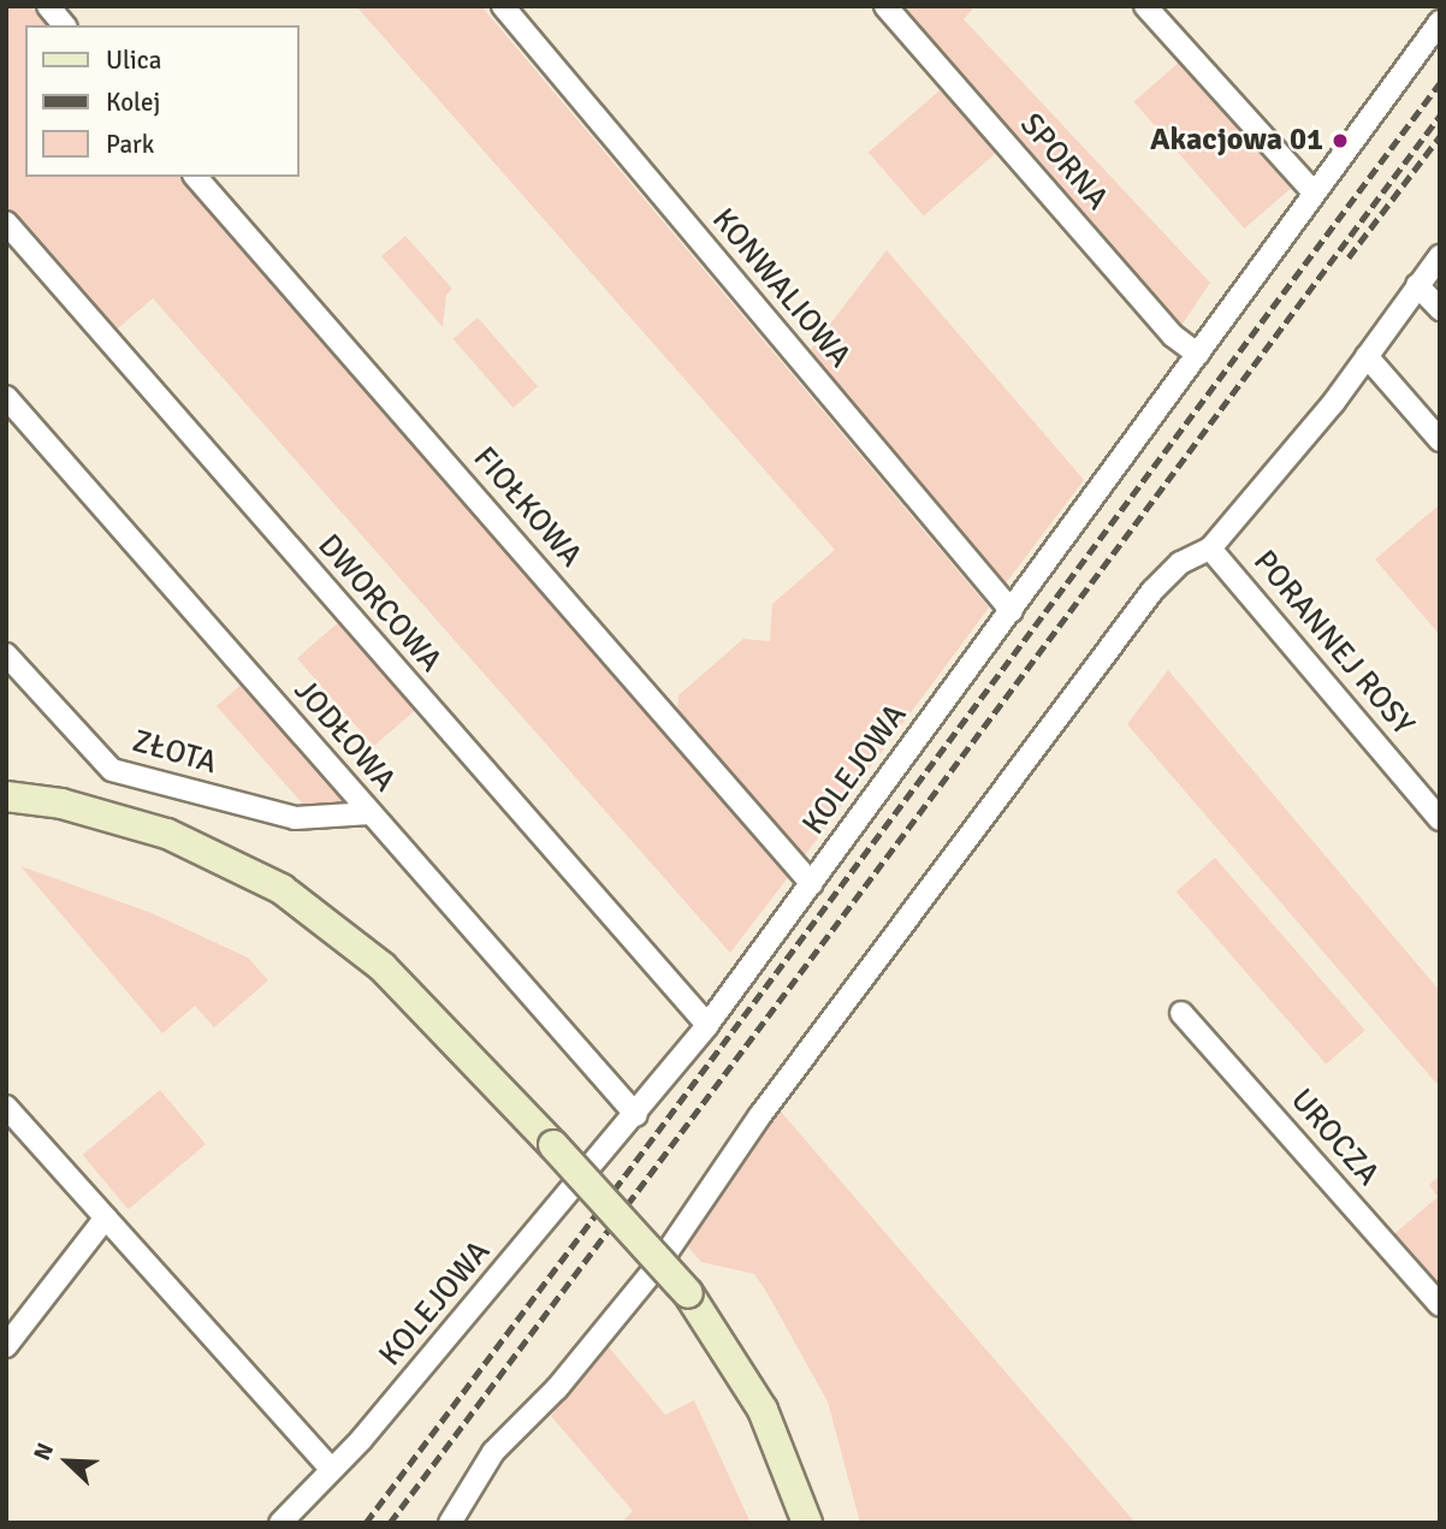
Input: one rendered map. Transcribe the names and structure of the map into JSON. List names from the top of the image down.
{
  "streets": {
    "street": [
      "SPORNA",
      "KONWALIOWA",
      "FIOŁKOWA",
      "DWORCOWA",
      "PORANNEJ ROSY",
      "JODŁOWA",
      "ZŁOTA",
      "KOLEJOWA",
      "UROCZA"
    ]
  },
  "crossings": [
    ["SPORNA", "KOLEJOWA"],
    ["KONWALIOWA", "KOLEJOWA"],
    ["FIOŁKOWA", "KOLEJOWA"],
    ["DWORCOWA", "KOLEJOWA"],
    ["JODŁOWA", "ZŁOTA"],
    ["JODŁOWA", "KOLEJOWA"]
  ],
  "places": ["Akacjowa 01"],
  "legend": ["Ulica", "Kolej", "Park"],
  "north": "top left"
}
